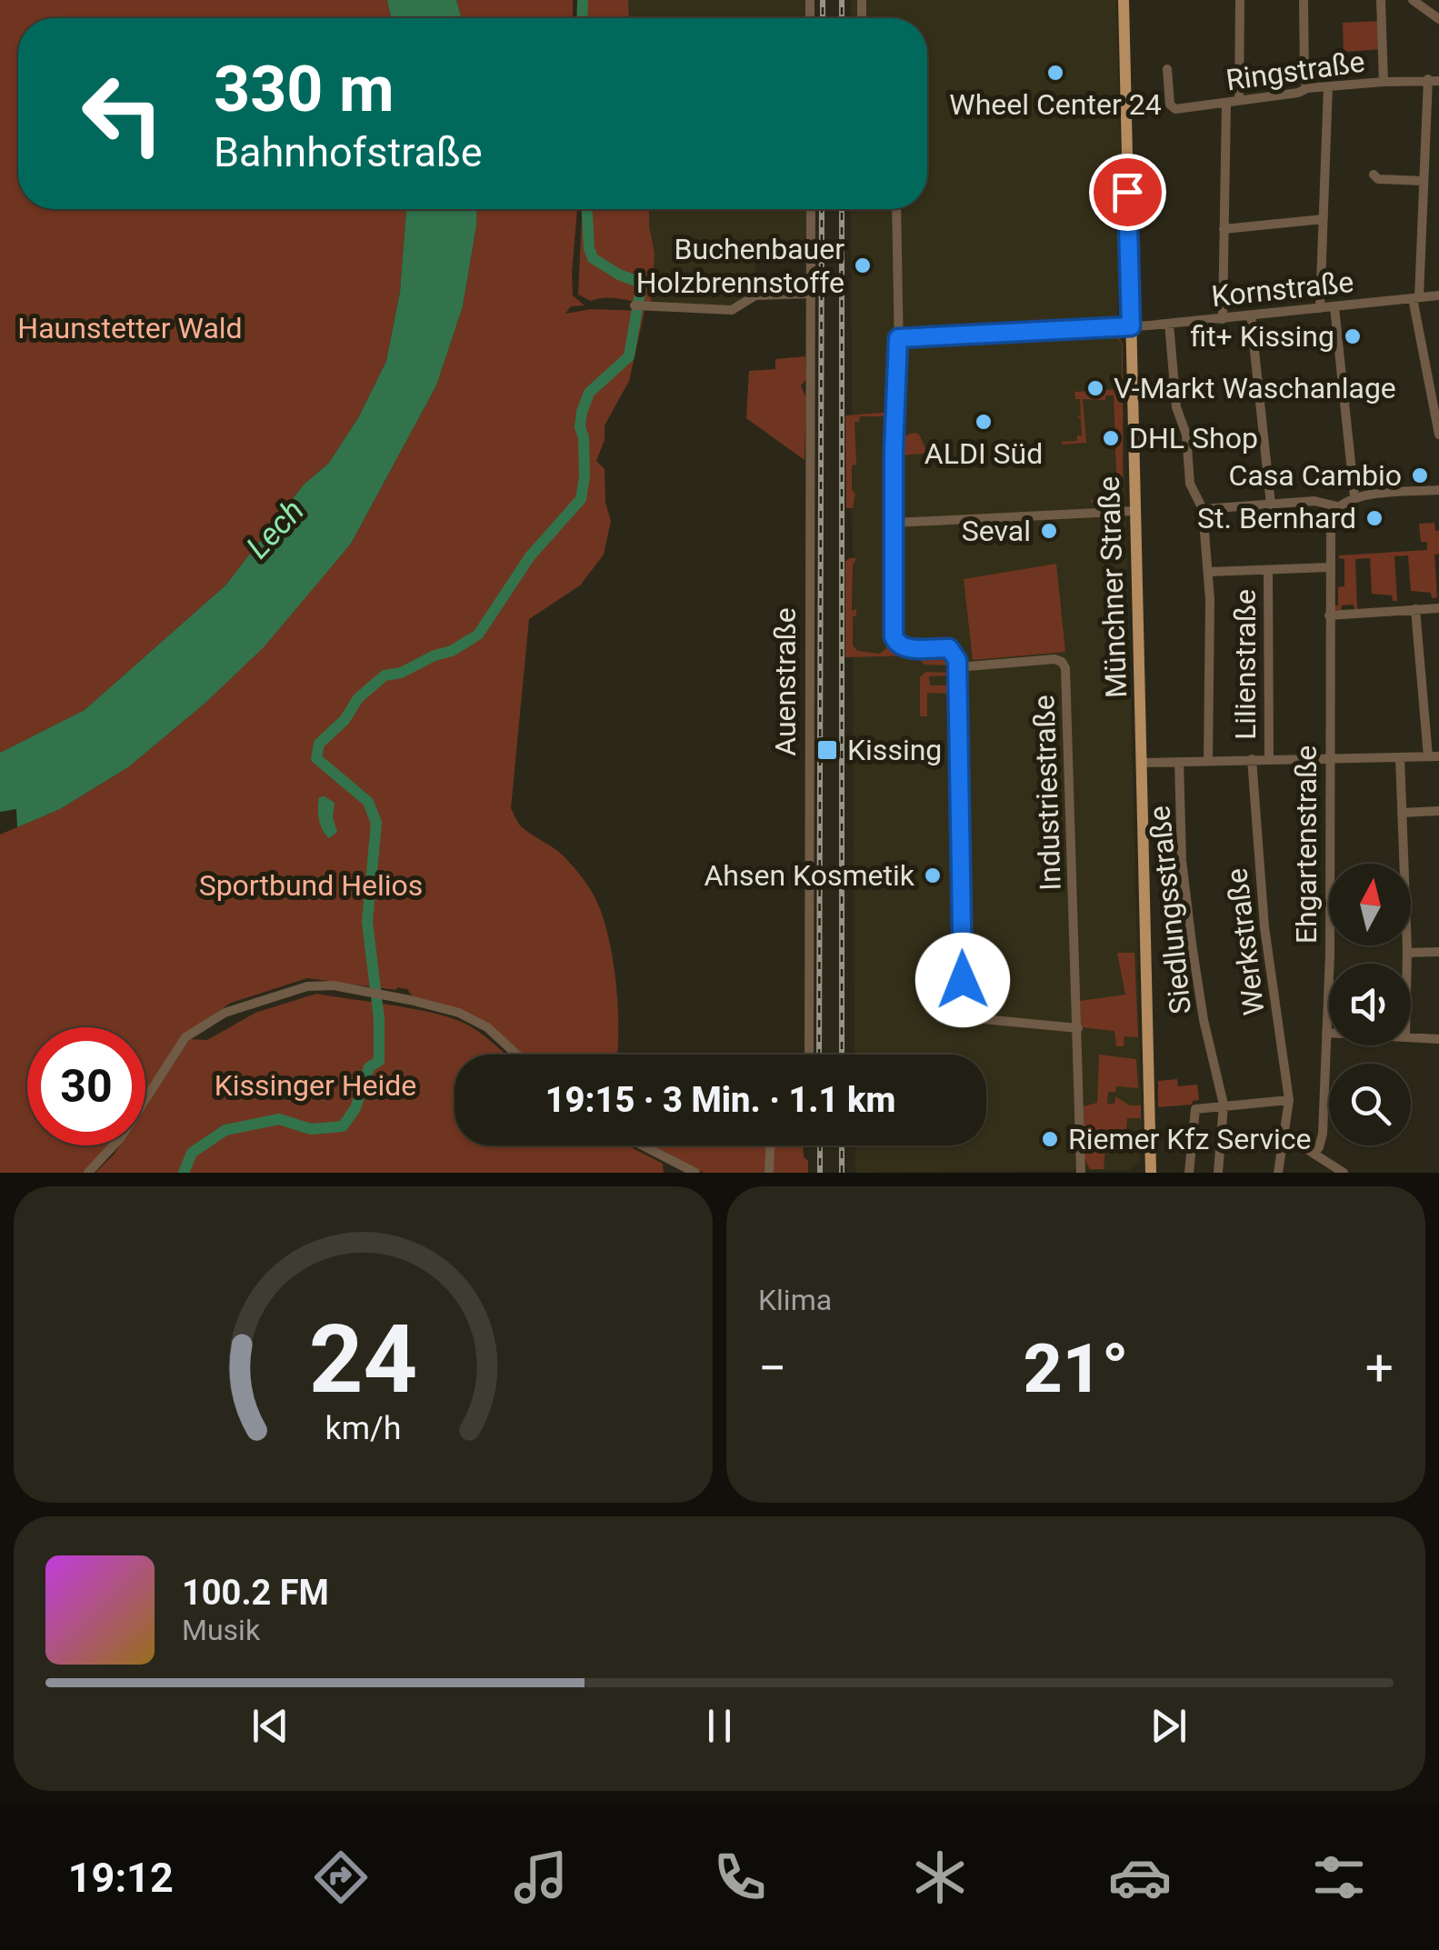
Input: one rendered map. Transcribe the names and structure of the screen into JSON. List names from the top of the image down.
{
  "streets": {
    "main road": ["Münchner Straße"],
    "street": [
      "Ringstraße",
      "Kornstraße",
      "Lilienstraße",
      "Auenstraße",
      "Industriestraße",
      "Ehgartenstraße",
      "Siedlungsstraße",
      "Werkstraße"
    ]
  },
  "crossings": [
    ["Kornstraße", "Münchner Straße"]
  ],
  "water": ["Lech"],
  "parks": ["Haunstetter Wald", "Sportbund Helios", "Kissinger Heide"],
  "places": {
    "other": [
      "Wheel Center 24",
      "Buchenbauer Holzbrennstoffe",
      "fit+ Kissing",
      "V-Markt Waschanlage",
      "ALDI Süd",
      "DHL Shop",
      "Casa Cambio",
      "St. Bernhard",
      "Seval",
      "Ahsen Kosmetik",
      "Riemer Kfz Service"
    ],
    "transit": ["Kissing"]
  },
  "north": "top",
  "page": {
    "turn": ["330 m", "Bahnhofstraße"],
    "limit": "30",
    "trip": "19:15 · 3 Min. · 1.1 km",
    "tile": "Klima",
    "heat": ["−", "21°", "+"],
    "song": ["100.2 FM", "Musik"],
    "tabs": "19:12",
    "gauge": ["24", "km/h"]
  }
}
